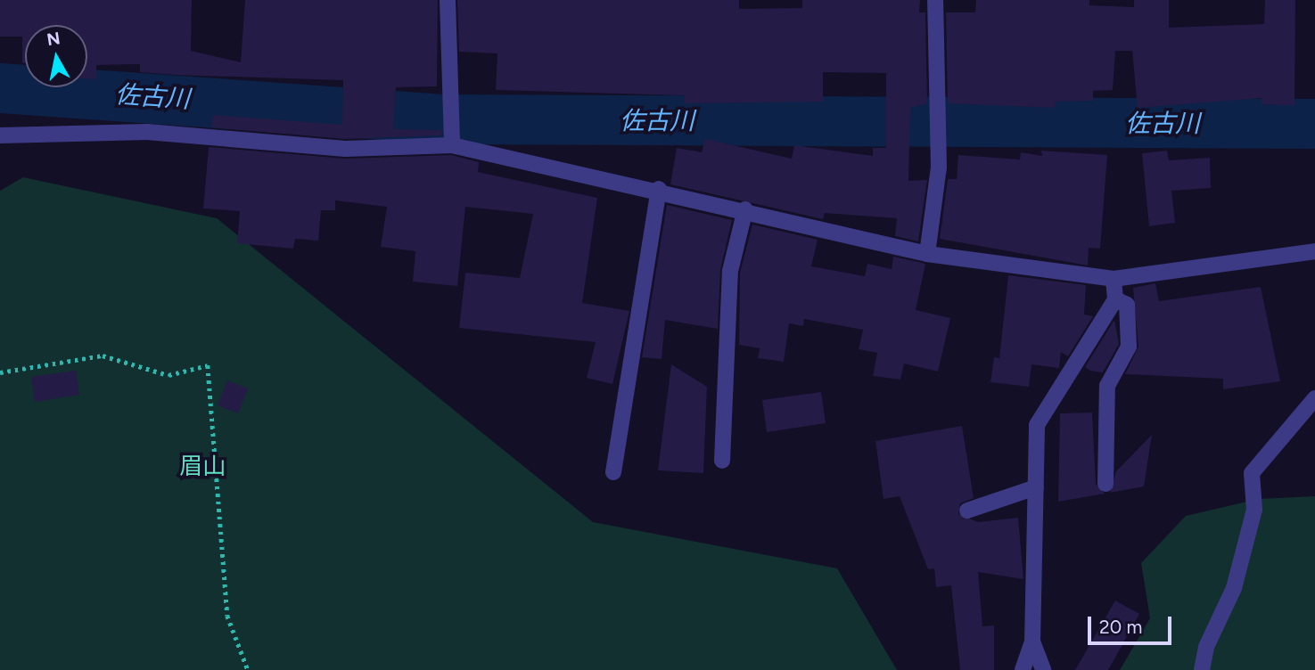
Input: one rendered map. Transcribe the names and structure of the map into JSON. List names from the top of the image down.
{
  "water": ["佐古川"],
  "parks": ["眉山"],
  "scale_bar": "20 m",
  "north": "top"
}
